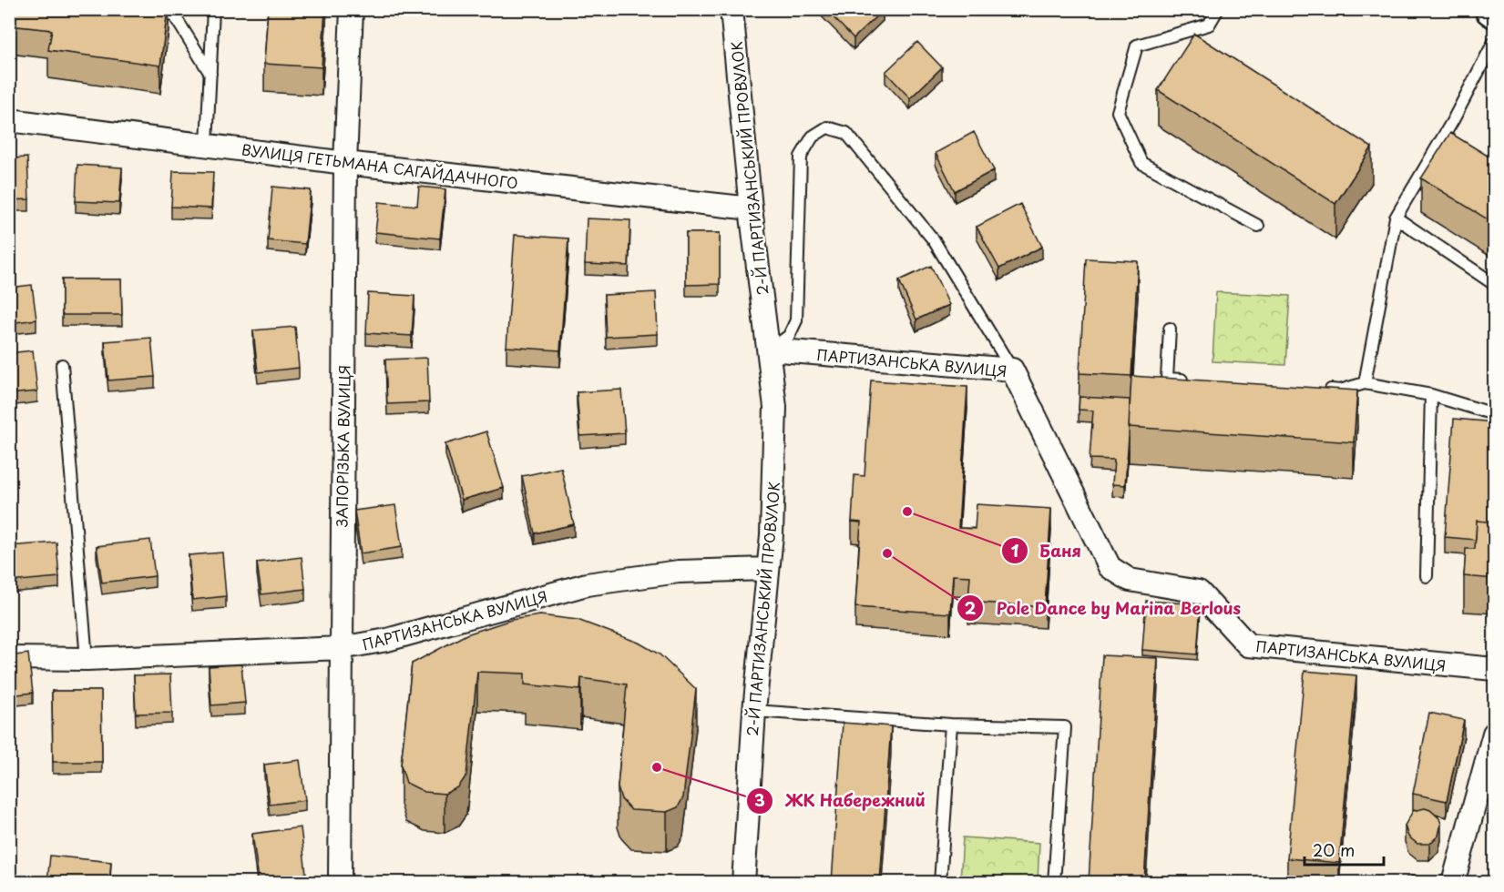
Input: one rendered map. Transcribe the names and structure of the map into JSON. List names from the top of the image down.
{
  "streets": {
    "street": [
      "ВУЛИЦЯ ГЕТЬМАНА САГАЙДАЧНОГО",
      "2-Й ПАРТИЗАНСЬКИЙ ПРОВУЛОК",
      "ПАРТИЗАНСЬКА ВУЛИЦЯ",
      "ЗАПОРІЗЬКА ВУЛИЦЯ"
    ]
  },
  "crossings": [
    ["ВУЛИЦЯ ГЕТЬМАНА САГАЙДАЧНОГО", "2-Й ПАРТИЗАНСЬКИЙ ПРОВУЛОК"],
    ["ВУЛИЦЯ ГЕТЬМАНА САГАЙДАЧНОГО", "ЗАПОРІЗЬКА ВУЛИЦЯ"],
    ["2-Й ПАРТИЗАНСЬКИЙ ПРОВУЛОК", "ПАРТИЗАНСЬКА ВУЛИЦЯ"],
    ["ПАРТИЗАНСЬКА ВУЛИЦЯ", "ЗАПОРІЗЬКА ВУЛИЦЯ"]
  ],
  "places": ["Баня", "Pole Dance by Marina Berlous", "ЖК Набережний"],
  "scale_bar": "20 m"
}
